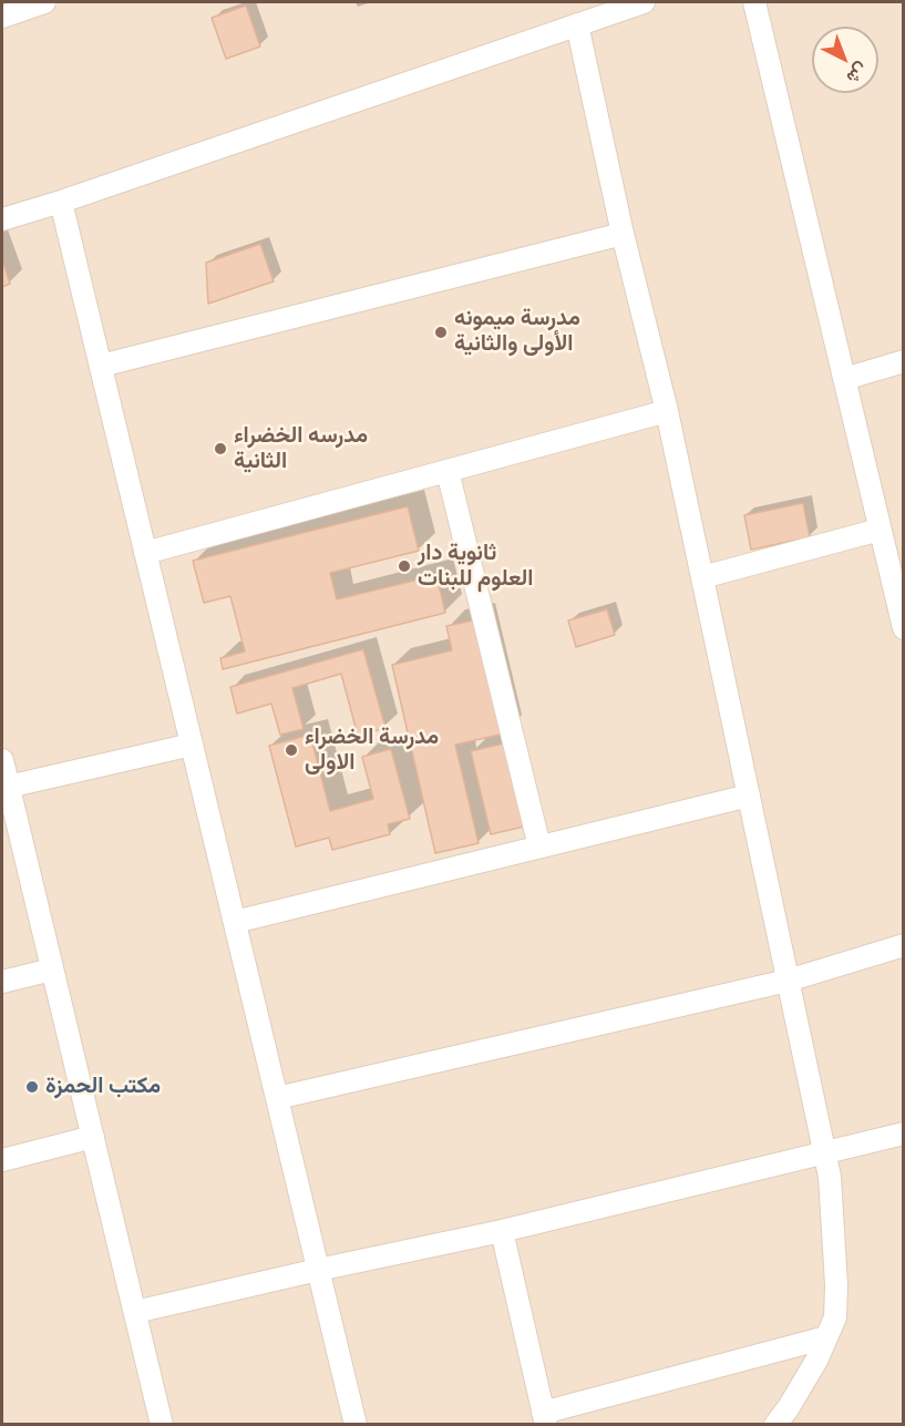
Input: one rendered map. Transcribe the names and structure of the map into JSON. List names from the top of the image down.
{
  "places": [
    "مدرسة ميمونه الأولى والثانية",
    "مدرسه الخضراء الثانية",
    "ثانوية دار العلوم للبنات",
    "مدرسة الخضراء الاولى",
    "مكتب الحمزة"
  ],
  "north": "bottom right"
}
